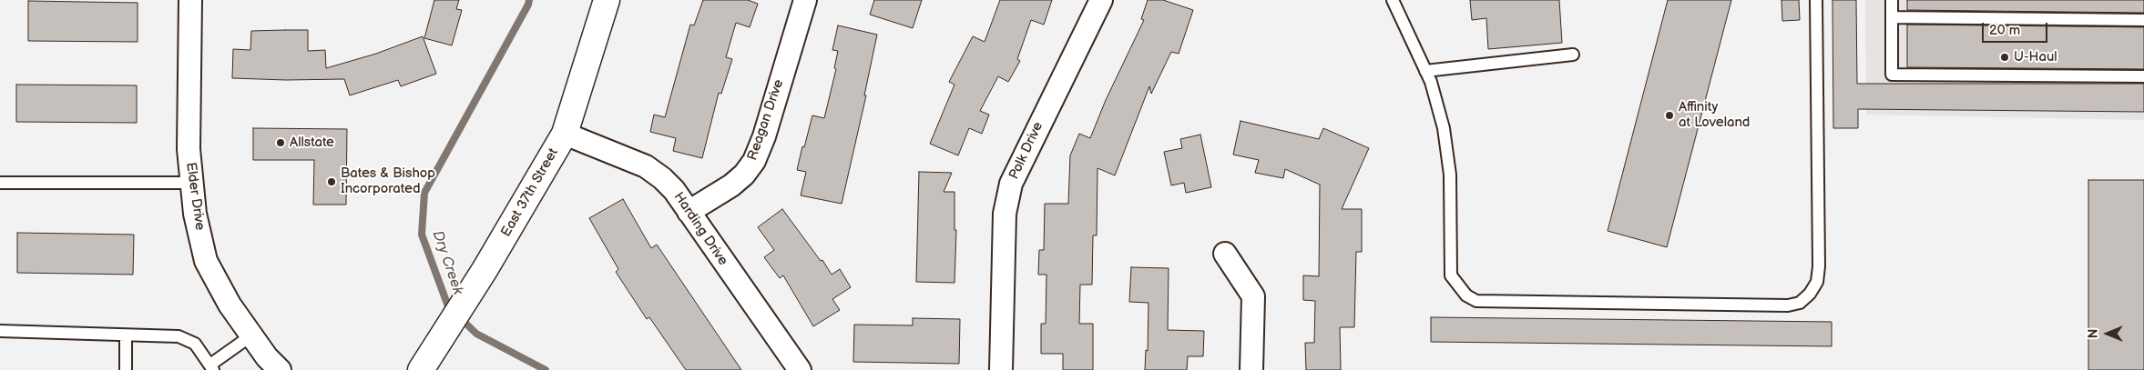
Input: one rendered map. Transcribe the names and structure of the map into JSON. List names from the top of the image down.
{
  "streets": {
    "main road": ["East 37th Street"],
    "street": [
      "Reagan Drive",
      "Polk Drive",
      "Elder Drive",
      "Harding Drive"
    ]
  },
  "crossings": [
    ["Reagan Drive", "Harding Drive"],
    ["East 37th Street", "Harding Drive"]
  ],
  "water": ["Dry Creek"],
  "places": [
    "U-Haul",
    "Affinity at Loveland",
    "Allstate",
    "Bates & Bishop Incorporated"
  ],
  "scale_bar": "20 m",
  "north": "left"
}
